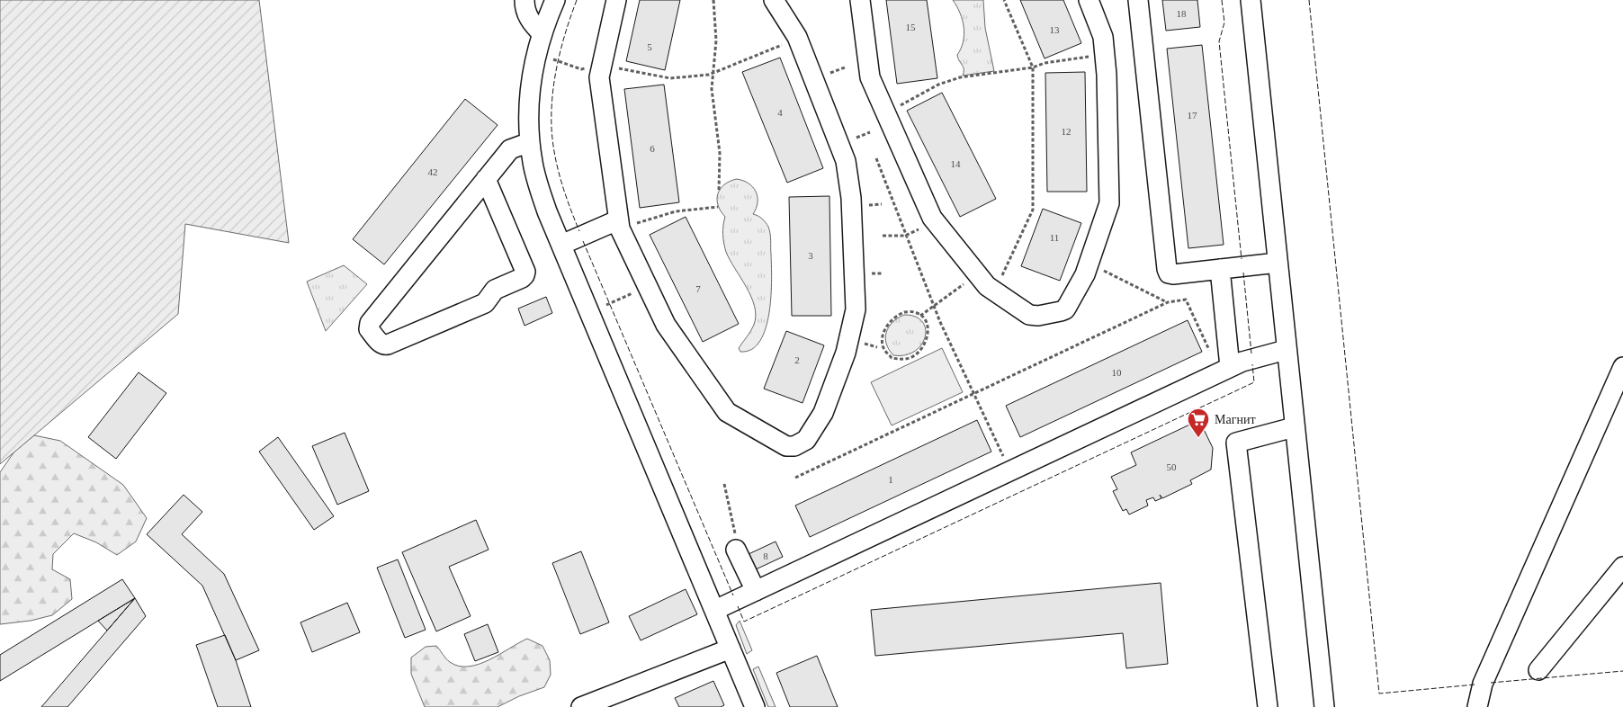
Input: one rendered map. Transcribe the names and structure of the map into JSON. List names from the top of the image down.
{
  "places": {
    "supermarket": ["Магнит"]
  },
  "house_numbers": [
    "18",
    "15",
    "13",
    "5",
    "4",
    "17",
    "12",
    "6",
    "14",
    "42",
    "11",
    "3",
    "7",
    "2",
    "10",
    "50",
    "1",
    "8"
  ]
}
